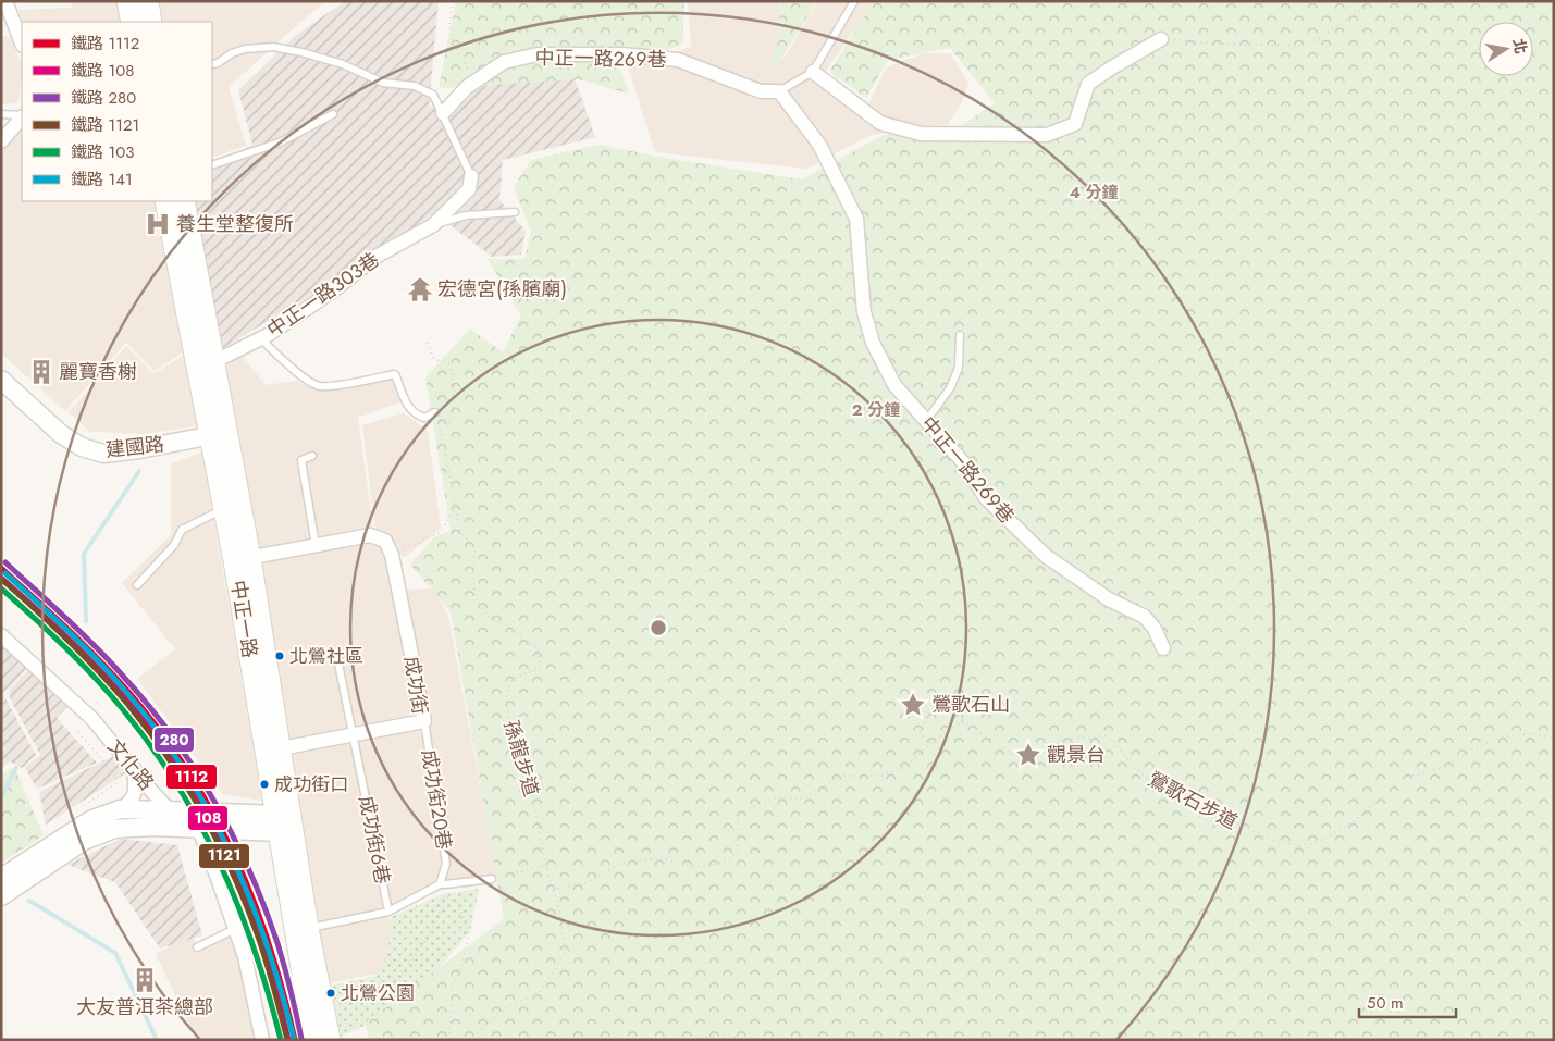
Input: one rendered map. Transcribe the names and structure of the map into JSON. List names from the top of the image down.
{
  "streets": {
    "main road": ["中正一路"],
    "street": [
      "中正一路269巷",
      "中正一路303巷",
      "建國路",
      "成功街",
      "文化路"
    ],
    "lane": ["成功街20巷", "成功街6巷"],
    "path": ["孫龍步道", "鶯歌石步道"]
  },
  "crossings": [
    ["中正一路303巷", "中正一路"],
    ["建國路", "中正一路"],
    ["中正一路", "成功街"],
    ["成功街", "成功街20巷"],
    ["成功街", "成功街6巷"]
  ],
  "places": {
    "hospital": ["養生堂整復所"],
    "temple": ["宏德宮(孫臏廟)"],
    "building": ["麗寶香榭", "大友普洱茶總部"],
    "other": ["北鶯社區", "成功街口", "北鶯公園"],
    "place": ["鶯歌石山", "觀景台"]
  },
  "lines": [
    "rail line 280",
    "rail line 1112",
    "rail line 141",
    "rail line 108",
    "rail line 1121",
    "rail line 103"
  ],
  "legend": [
    "鐵路 1112",
    "鐵路 108",
    "鐵路 280",
    "鐵路 1121",
    "鐵路 103",
    "鐵路 141"
  ],
  "scale_bar": "50 m",
  "north": "right",
  "rings": ["4 分鐘", "2 分鐘"]
}
